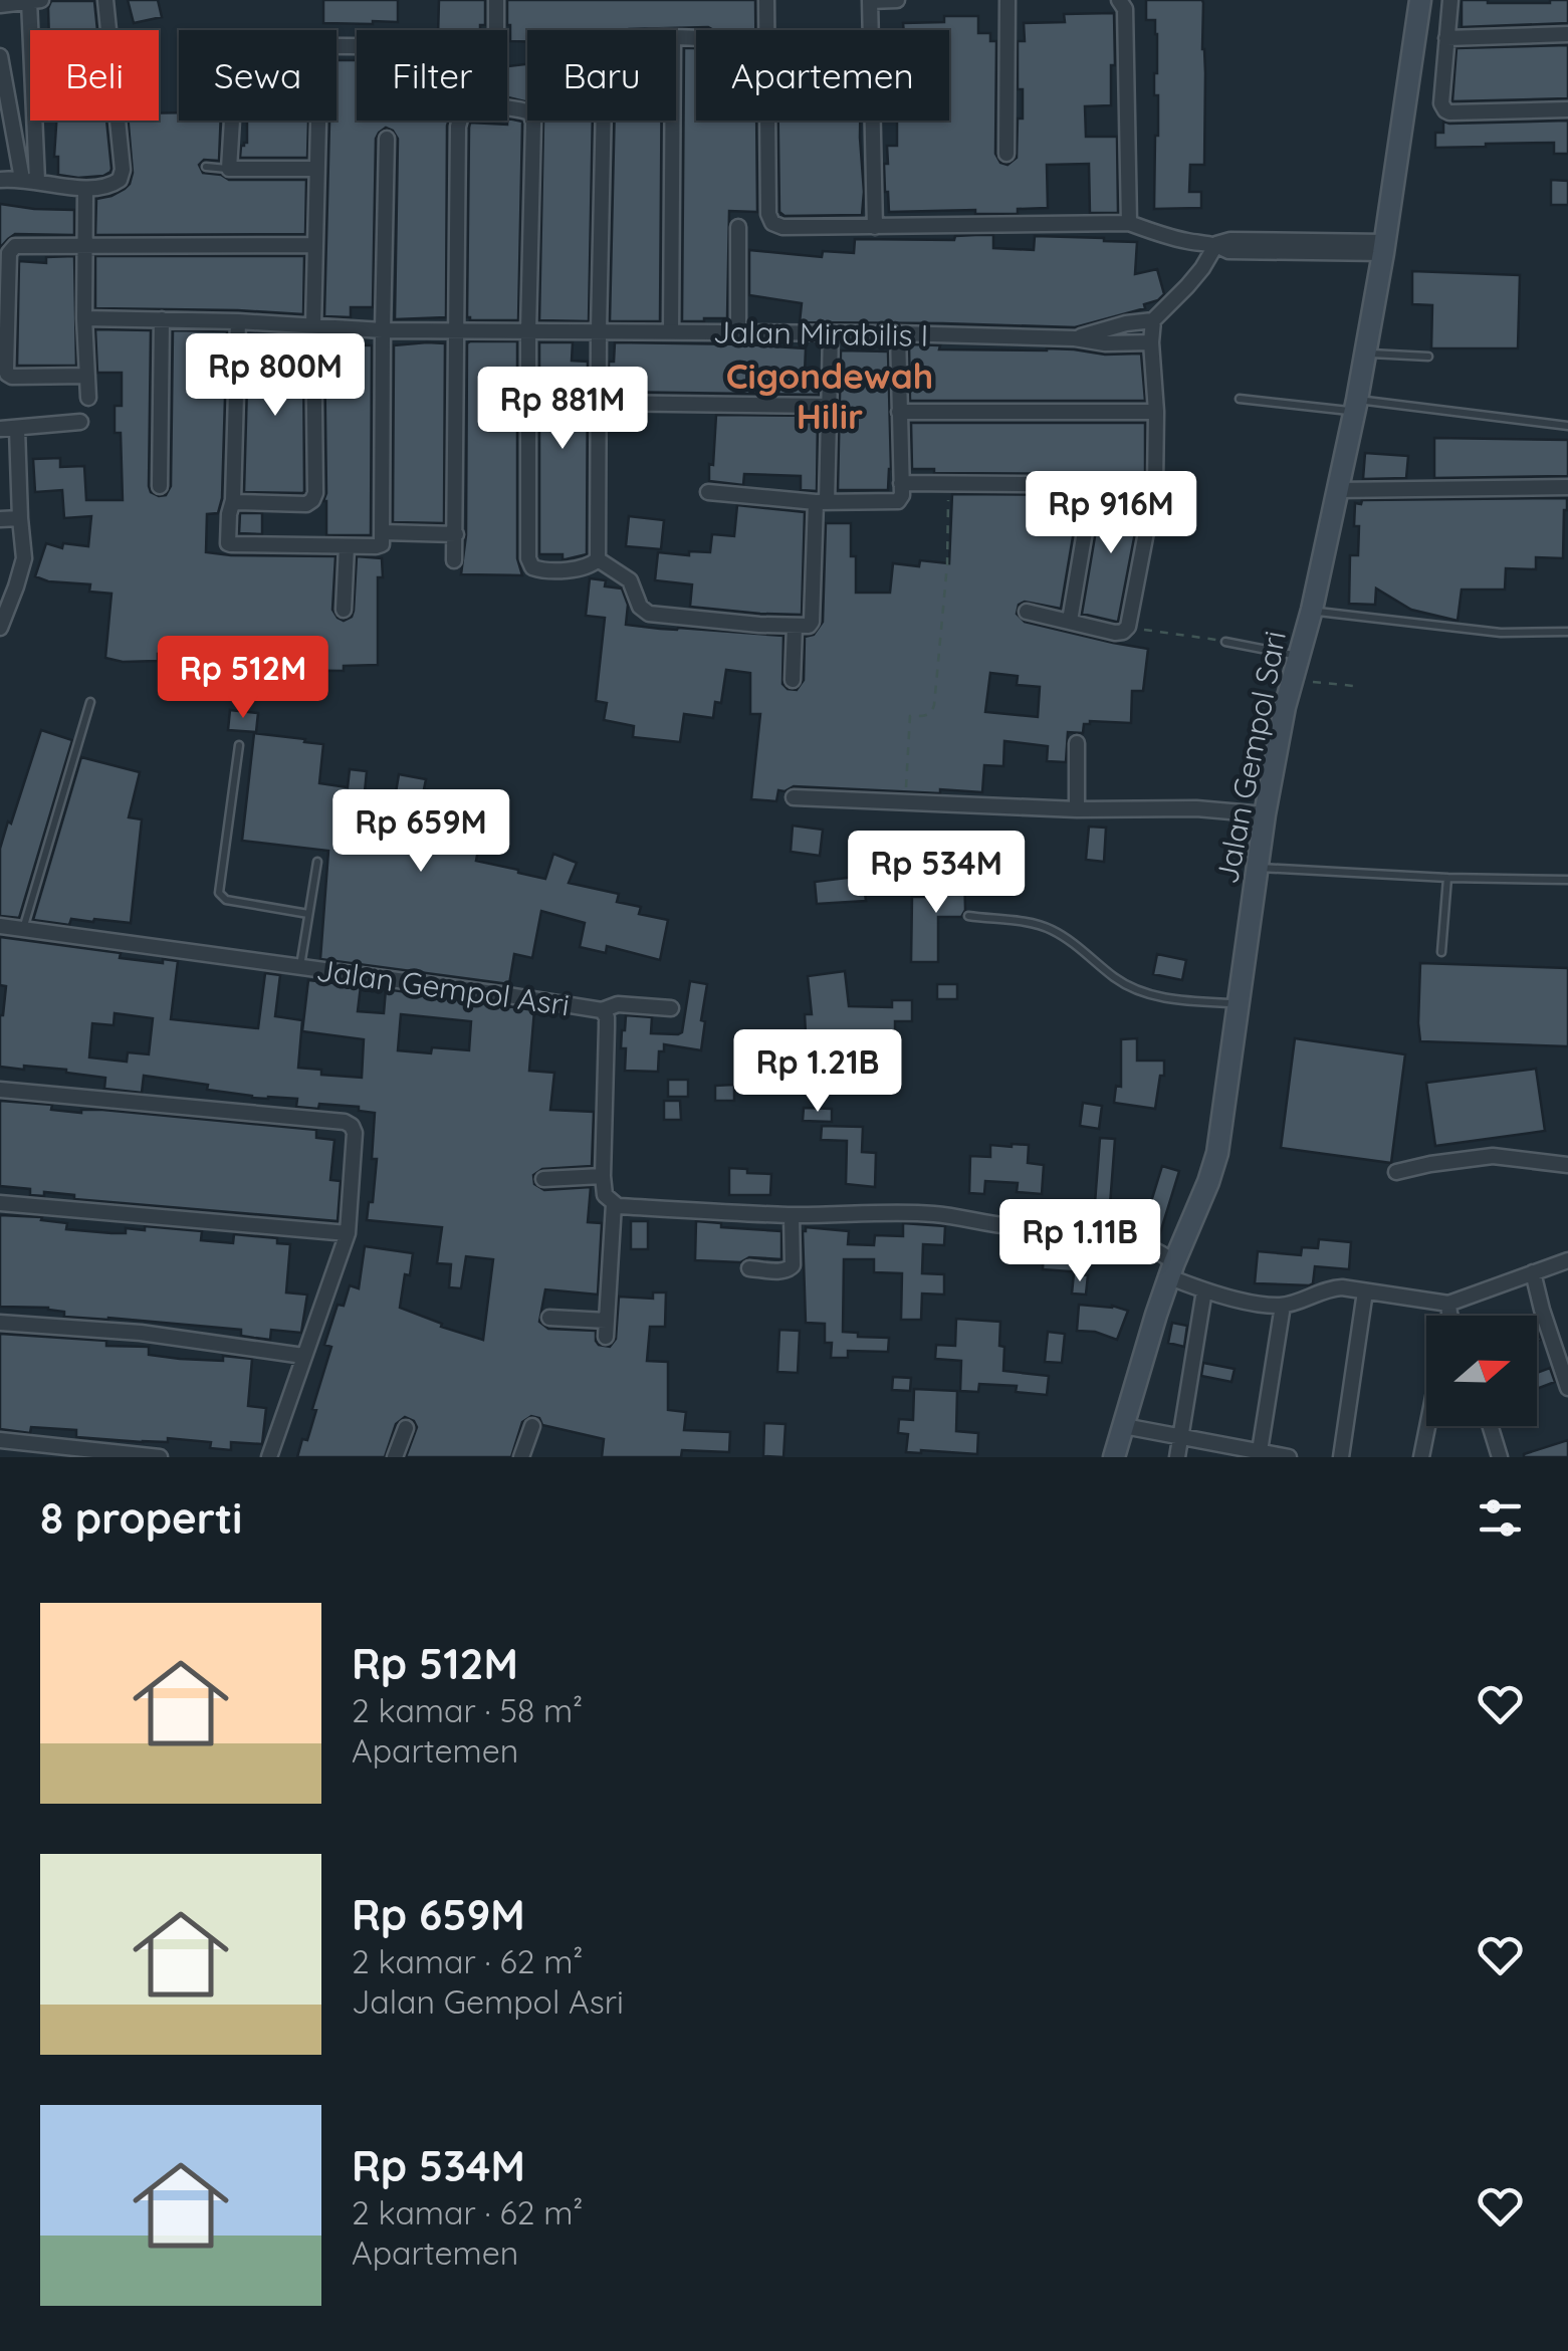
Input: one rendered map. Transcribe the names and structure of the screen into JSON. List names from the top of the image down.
{
  "streets": {
    "street": ["Jalan Mirabilis I", "Jalan Gempol Sari", "Jalan Gempol Asri"]
  },
  "districts": ["Cigondewah Hilir"],
  "north": "right",
  "page": {
    "chip": [
      "Beli",
      "Sewa",
      "Filter",
      "Baru",
      "Apartemen"
    ],
    "price": [
      "Rp 800M",
      "Rp 881M",
      "Rp 916M",
      "Rp 512M",
      "Rp 659M",
      "Rp 534M",
      "Rp 1.21B",
      "Rp 1.11B"
    ],
    "heading": "8 properti",
    "list": [
      {
        "name": "Rp 512M",
        "note": "2 kamar · 58 m² · Apartemen"
      },
      {
        "name": "Rp 659M",
        "note": "2 kamar · 62 m² · Jalan Gempol Asri"
      },
      {
        "name": "Rp 534M",
        "note": "2 kamar · 62 m² · Apartemen"
      }
    ]
  }
}
